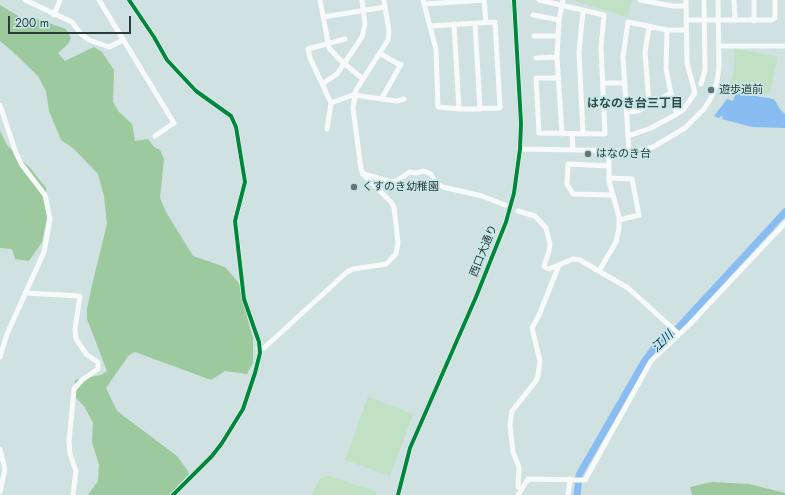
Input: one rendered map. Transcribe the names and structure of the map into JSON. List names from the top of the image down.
{
  "streets": {
    "street": ["西口大通り"]
  },
  "districts": ["はなのき台三丁目"],
  "water": ["江川"],
  "places": ["遊歩道前", "はなのき台", "くすのき幼稚園"],
  "scale_bar": "200 m"
}
